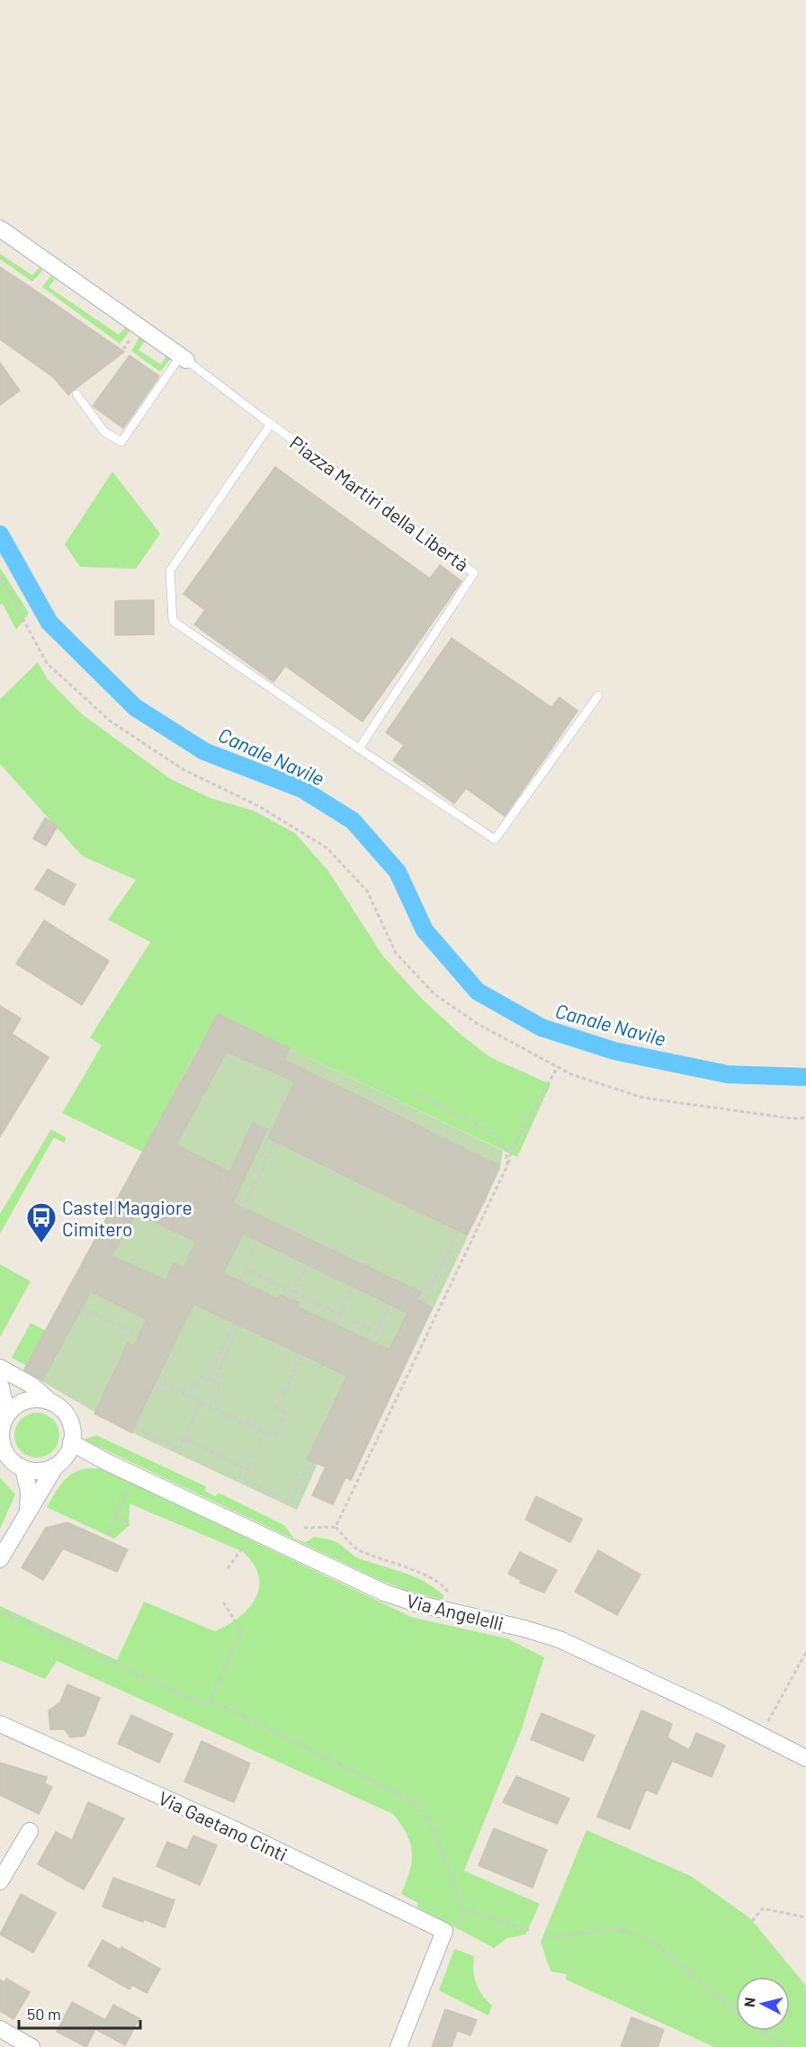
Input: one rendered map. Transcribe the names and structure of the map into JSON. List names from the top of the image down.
{
  "streets": {
    "street": ["Piazza Martiri della Libertà", "Via Angelelli", "Via Gaetano Cinti"]
  },
  "water": ["Canale Navile"],
  "places": {
    "bus stop": ["Castel Maggiore Cimitero"]
  },
  "scale_bar": "50 m",
  "north": "left"
}
